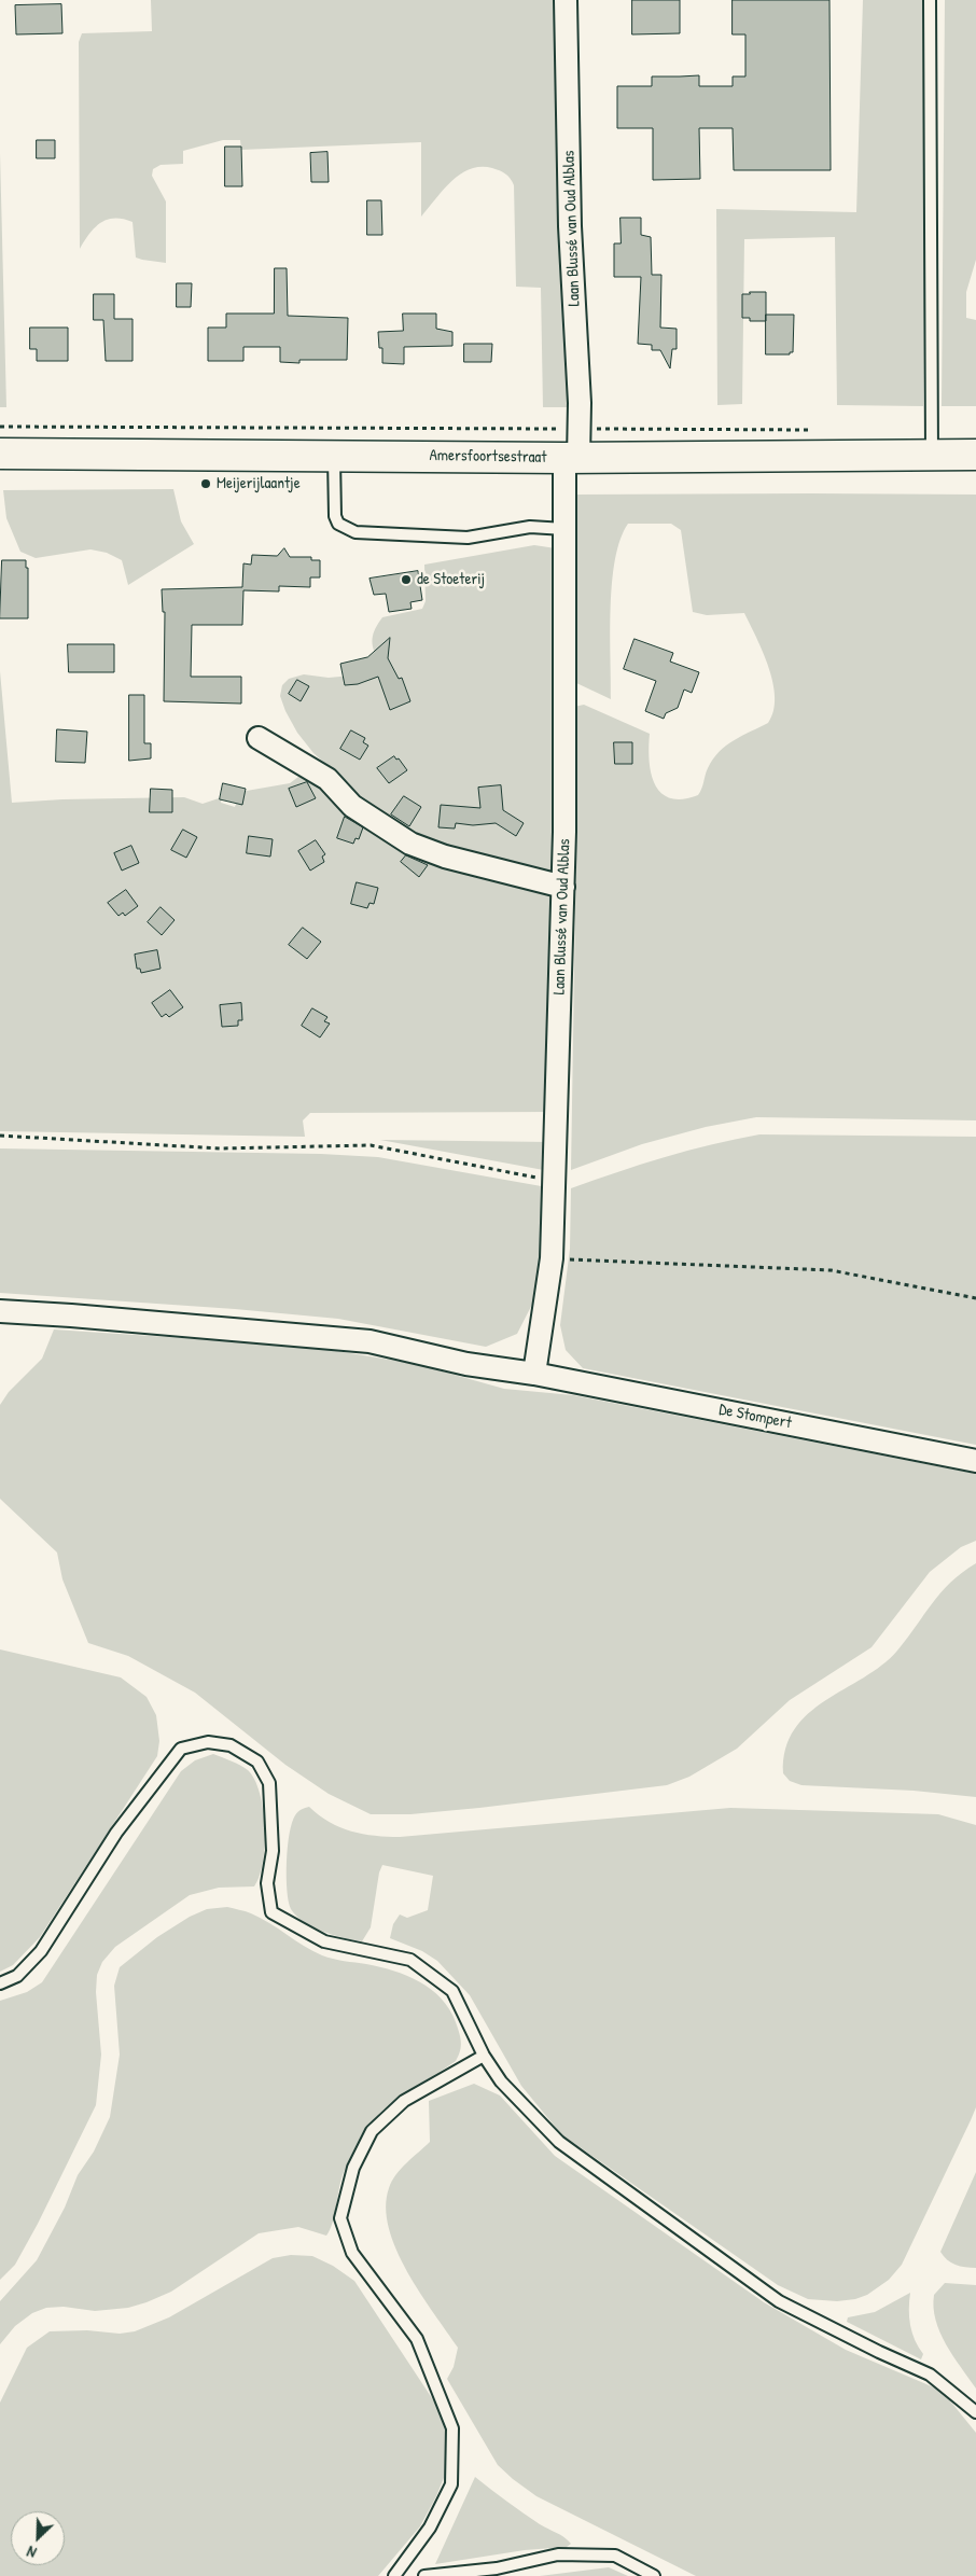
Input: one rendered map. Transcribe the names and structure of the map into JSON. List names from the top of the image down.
{
  "streets": {
    "main road": ["Amersfoortsestraat"],
    "street": ["Laan Blussé van Oud Alblas", "De Stompert"]
  },
  "crossings": [
    ["Laan Blussé van Oud Alblas", "Amersfoortsestraat"],
    ["Laan Blussé van Oud Alblas", "De Stompert"]
  ],
  "places": ["Meijerijlaantje", "de Stoeterij"],
  "north": "bottom left"
}
